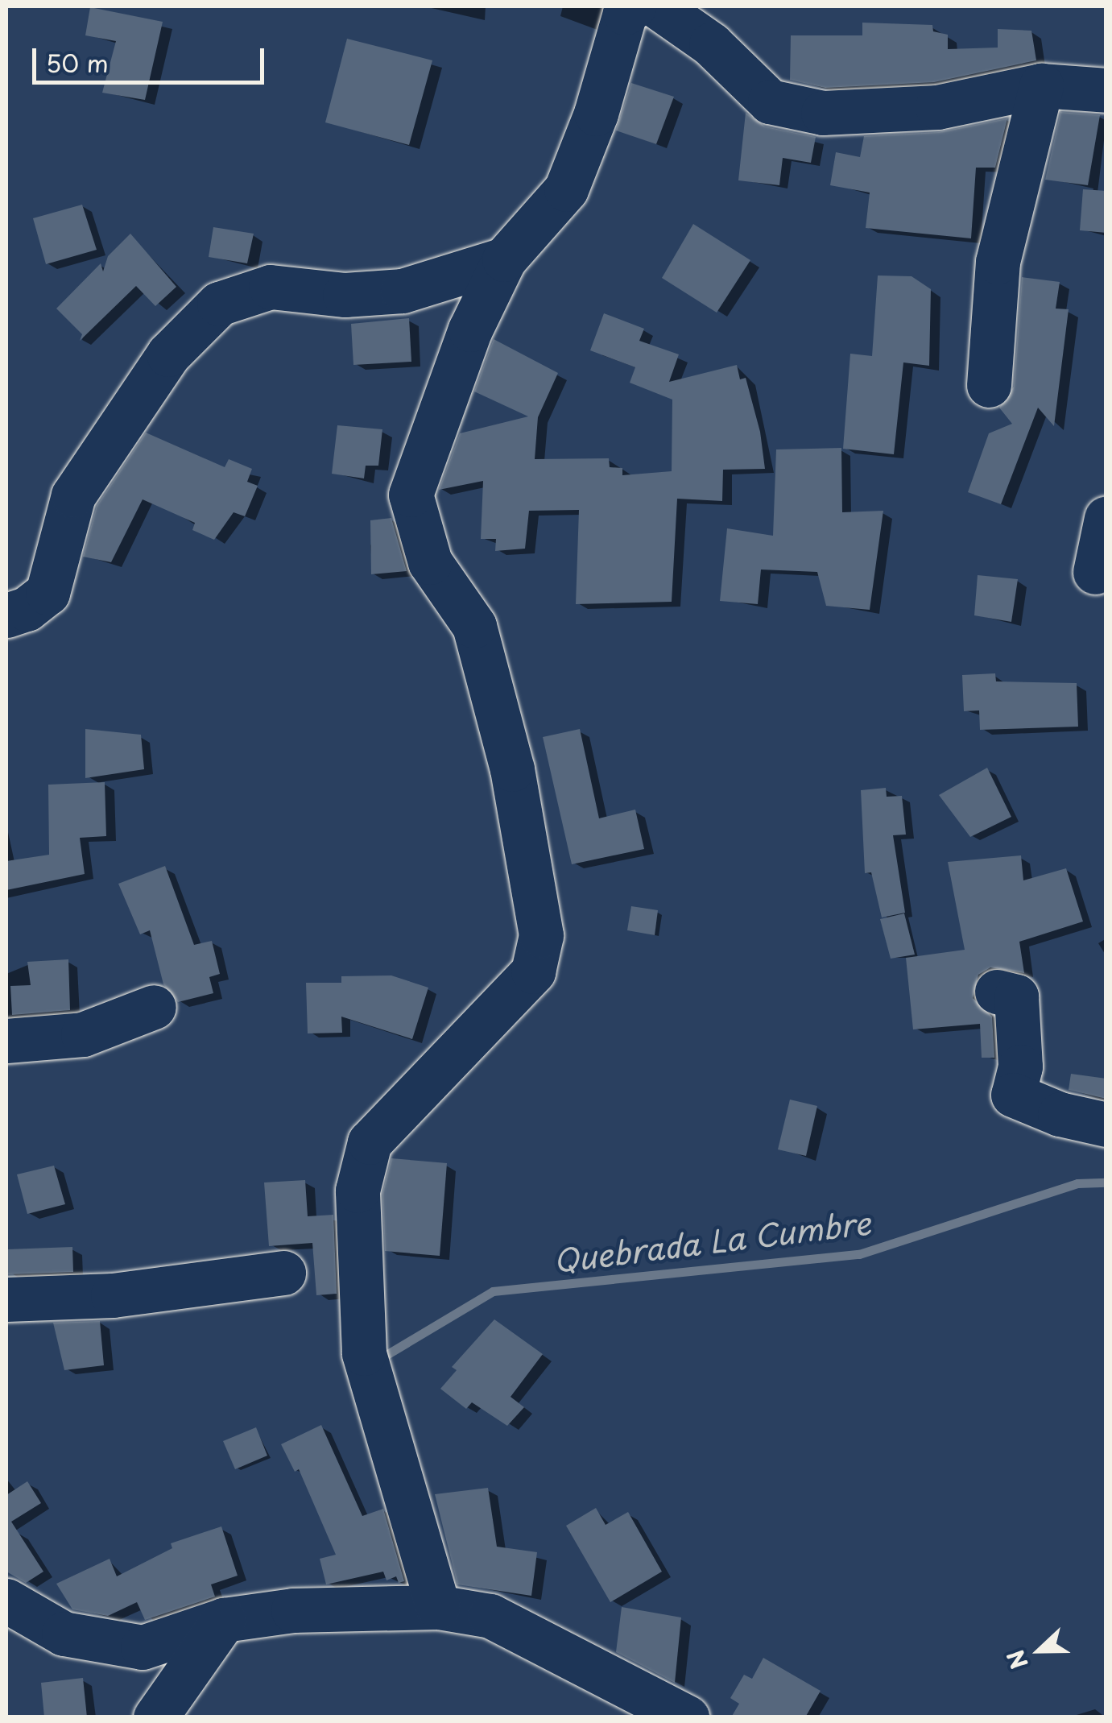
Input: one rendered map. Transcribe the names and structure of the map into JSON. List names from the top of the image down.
{
  "water": ["Quebrada La Cumbre"],
  "scale_bar": "50 m",
  "north": "left"
}
